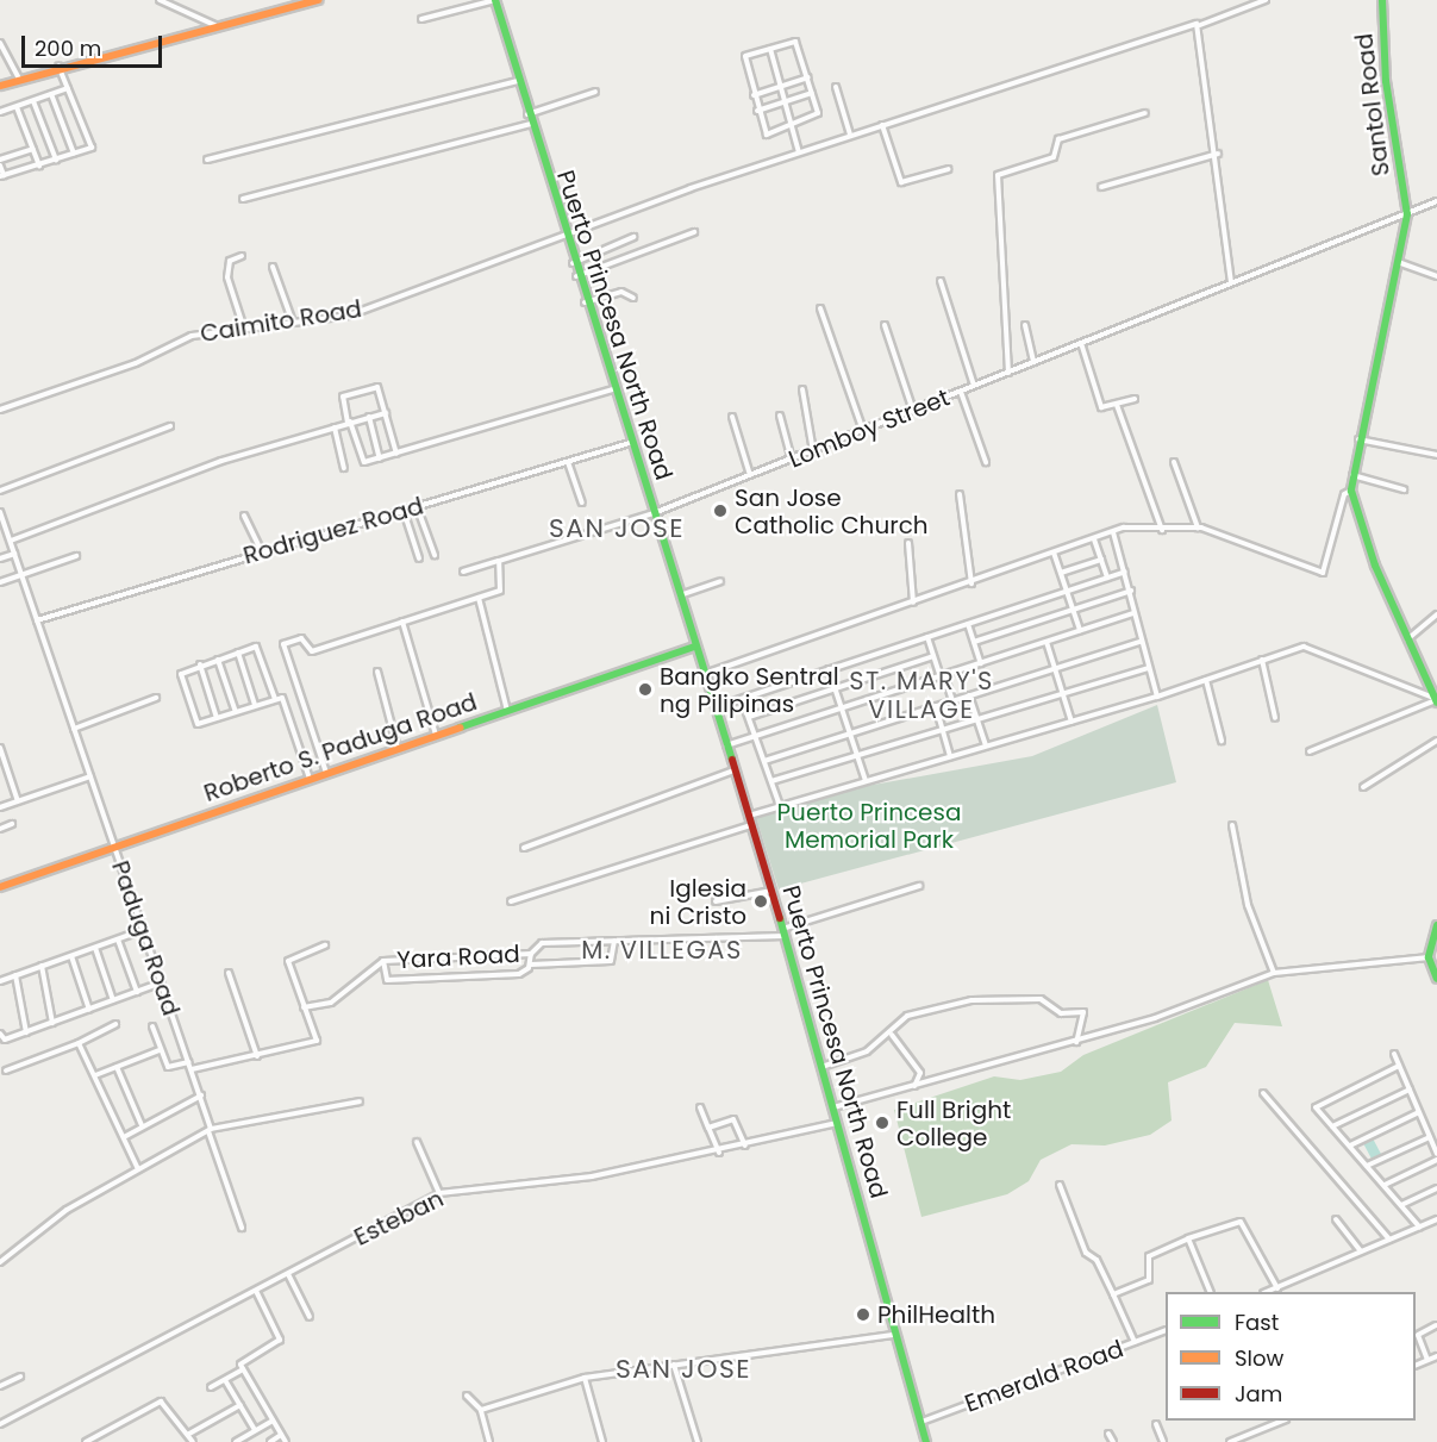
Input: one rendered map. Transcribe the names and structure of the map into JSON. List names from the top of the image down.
{
  "streets": {
    "street": [
      "Santol Road",
      "Caimito Road",
      "Puerto Princesa North Road",
      "Lomboy Street",
      "Rodriguez Road",
      "Roberto S. Paduga Road",
      "Paduga Road",
      "Yara Road",
      "Esteban",
      "Emerald Road"
    ]
  },
  "crossings": [
    ["Santol Road", "Lomboy Street"],
    ["Caimito Road", "Puerto Princesa North Road"],
    ["Puerto Princesa North Road", "Lomboy Street"],
    ["Puerto Princesa North Road", "Rodriguez Road"],
    ["Puerto Princesa North Road", "Roberto S. Paduga Road"],
    ["Puerto Princesa North Road", "Yara Road"],
    ["Puerto Princesa North Road", "Esteban"],
    ["Puerto Princesa North Road", "Emerald Road"],
    ["Rodriguez Road", "Paduga Road"],
    ["Roberto S. Paduga Road", "Paduga Road"]
  ],
  "districts": [
    "SAN JOSE",
    "ST. MARY'S VILLAGE",
    "M. VILLEGAS",
    "SAN JOSE"
  ],
  "parks": ["Puerto Princesa Memorial Park"],
  "places": [
    "San Jose Catholic Church",
    "Bangko Sentral ng Pilipinas",
    "Iglesia ni Cristo",
    "Full Bright College",
    "PhilHealth"
  ],
  "legend": ["Fast", "Slow", "Jam"],
  "scale_bar": "200 m"
}
